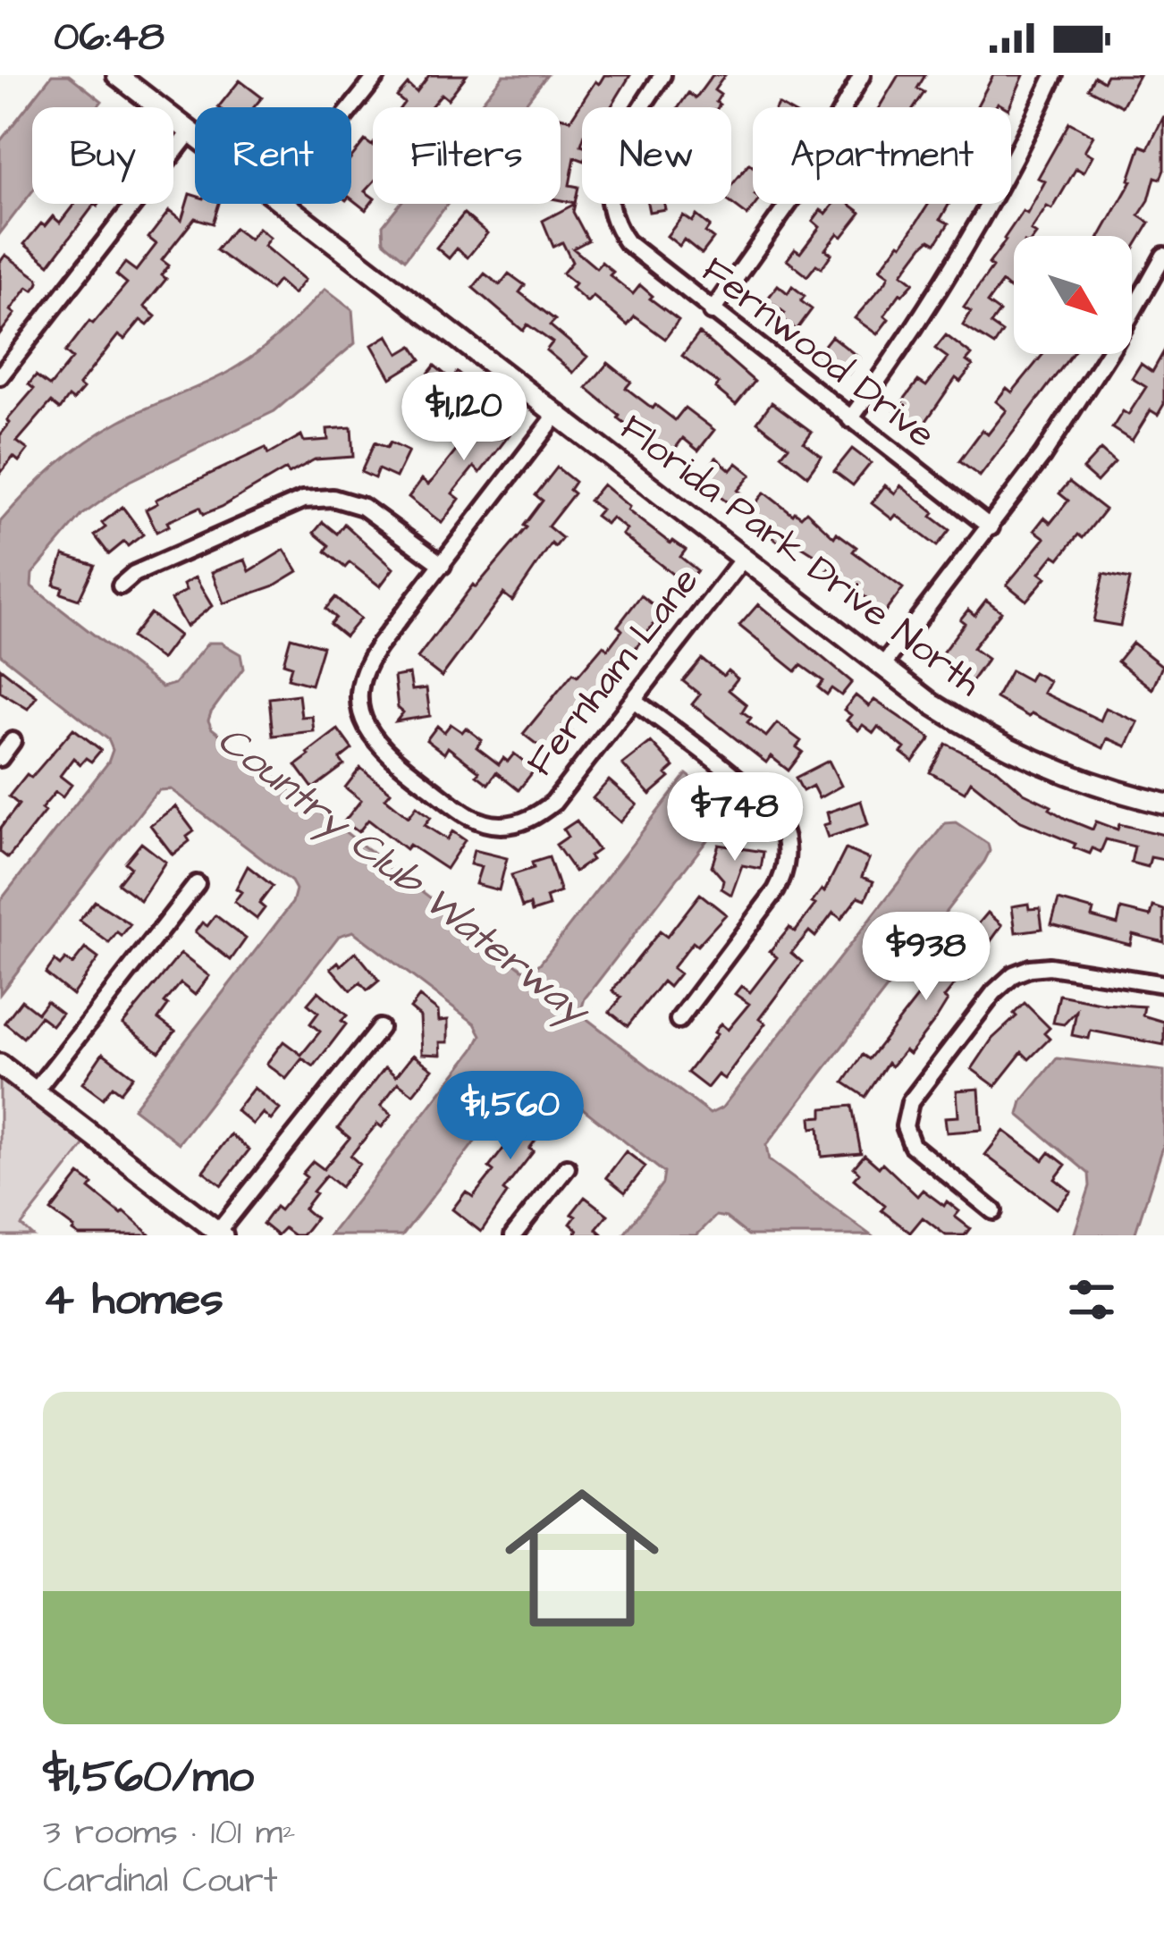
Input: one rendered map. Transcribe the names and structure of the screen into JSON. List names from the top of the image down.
{
  "streets": {
    "street": ["Fernwood Drive", "Florida Park Drive North", "Fernham Lane"]
  },
  "crossings": [
    ["Florida Park Drive North", "Fernham Lane"]
  ],
  "water": ["Country Club Waterway"],
  "north": "bottom right",
  "page": {
    "status": "06:48",
    "chip": [
      "Buy",
      "Rent",
      "Filters",
      "New",
      "Apartment"
    ],
    "price": [
      "$1,120",
      "$748",
      "$938",
      "$1,560"
    ],
    "heading": "4 homes",
    "list": [
      {
        "name": "$1,560/mo",
        "note": "3 rooms · 101 m² · Cardinal Court"
      }
    ]
  }
}
